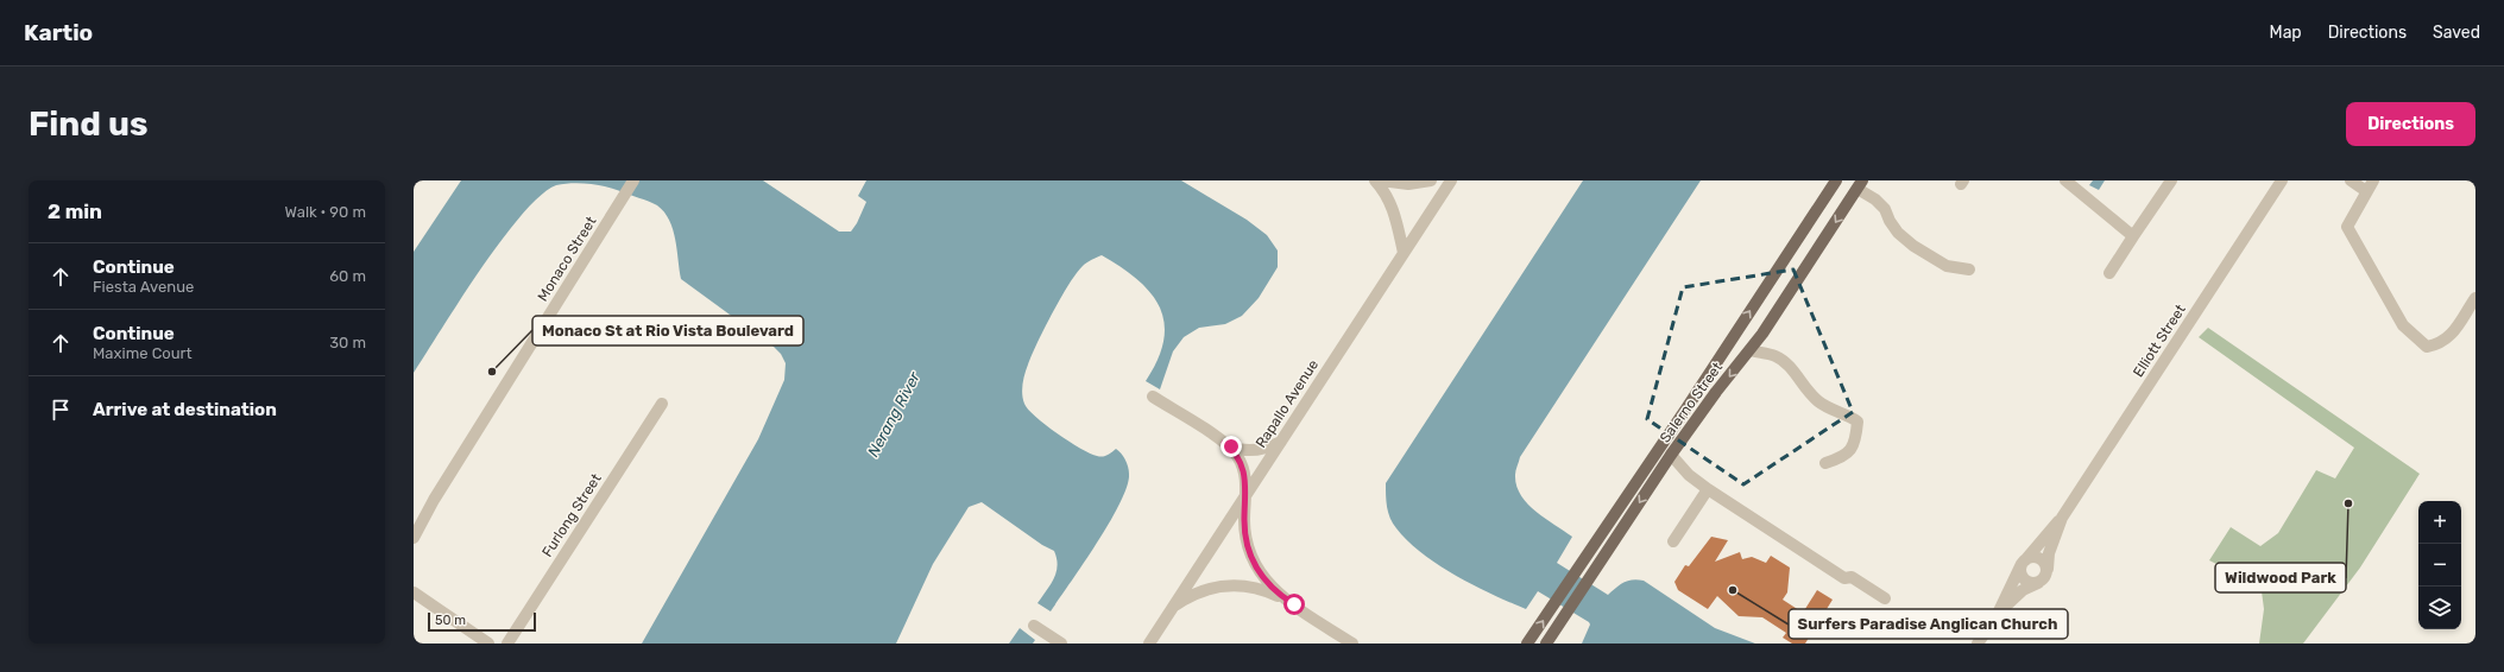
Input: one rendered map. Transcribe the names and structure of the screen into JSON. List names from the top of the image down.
{
  "streets": {
    "main road": ["Salerno Street"],
    "street": [
      "Monaco Street",
      "Elliott Street",
      "Rapallo Avenue",
      "Furlong Street"
    ]
  },
  "water": ["Nerang River"],
  "places": ["Monaco St at Rio Vista Boulevard", "Wildwood Park", "Surfers Paradise Anglican Church"],
  "scale_bar": "50 m",
  "page": {
    "header": "Kartio",
    "nav": ["Map", "Directions", "Saved"],
    "buttons": "Directions",
    "title": "Find us",
    "heading": ["2 min", "Walk · 90 m"],
    "list": [
      ["Continue", "Fiesta Avenue", "60 m"],
      ["Continue", "Maxime Court", "30 m"],
      "Arrive at destination"
    ],
    "map_buttons": ["+", "−"],
    "scale": "50 m"
  }
}
